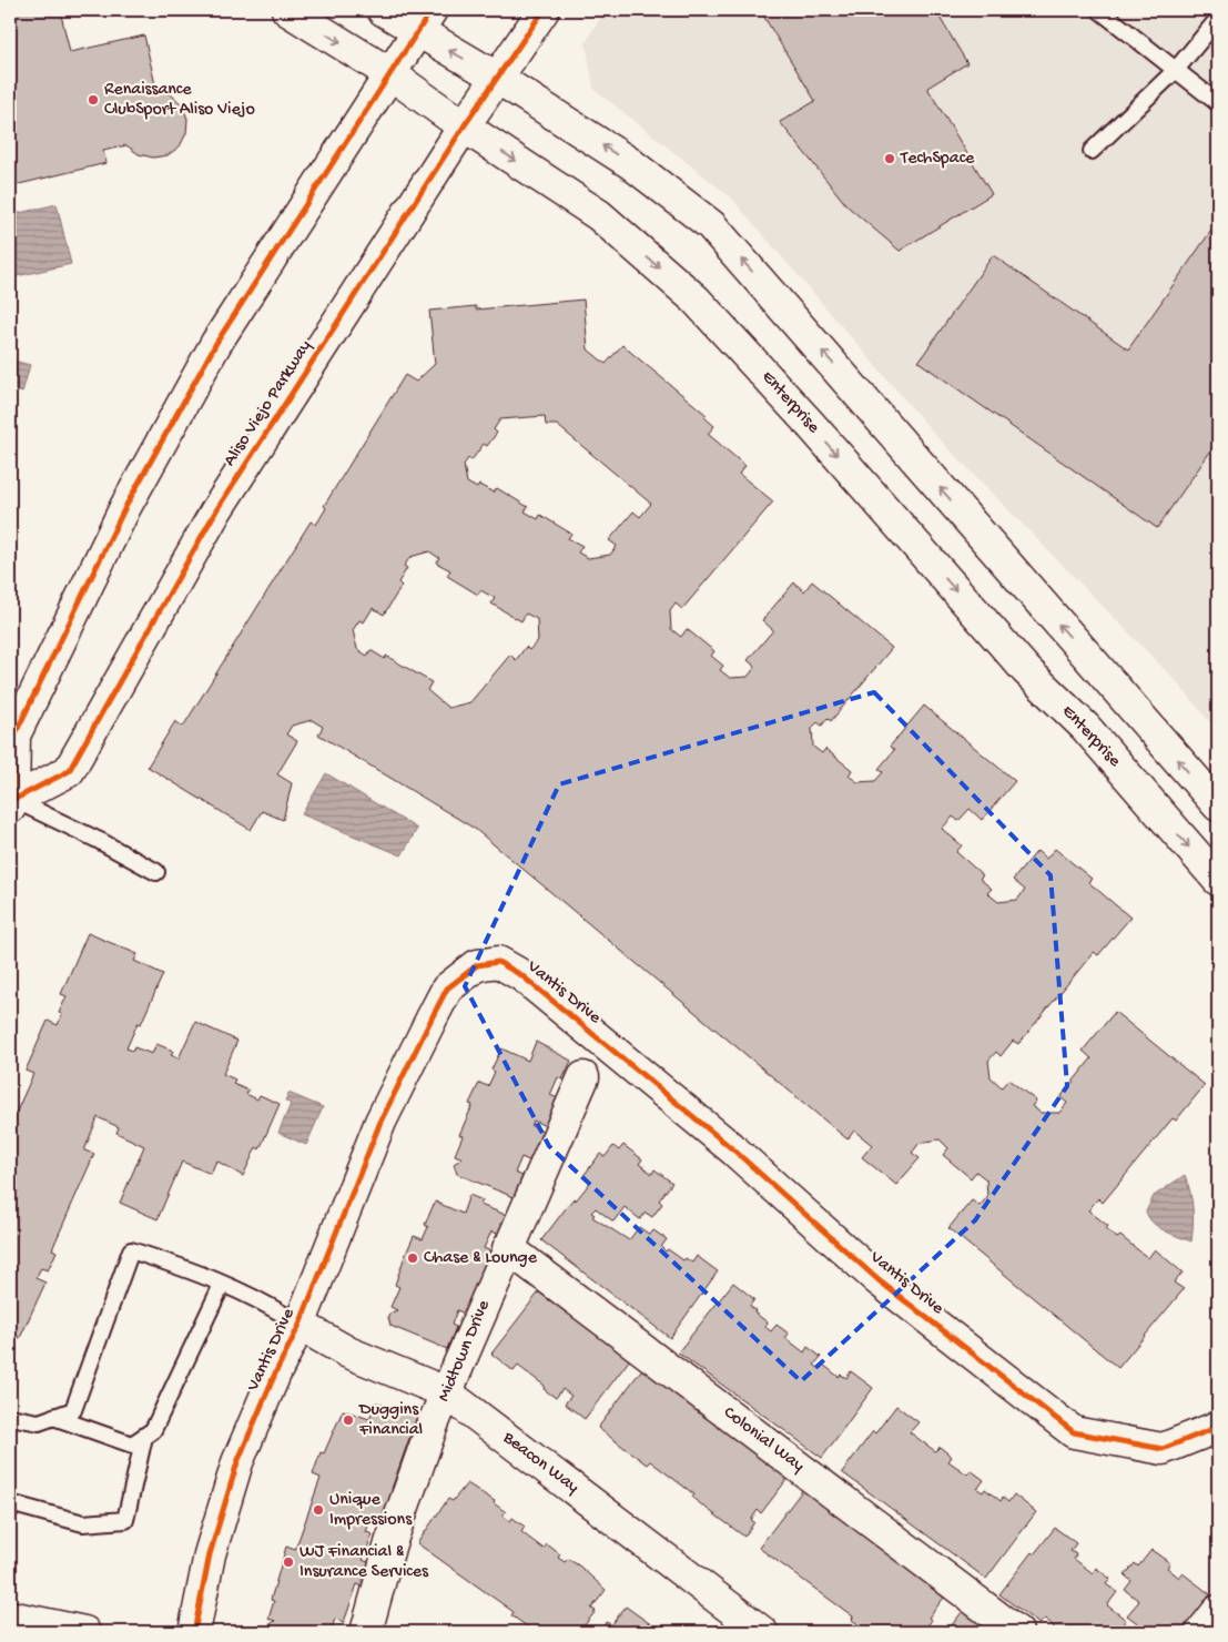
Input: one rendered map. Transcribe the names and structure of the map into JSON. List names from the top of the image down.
{
  "streets": {
    "main road": [
      "Enterprise",
      "Aliso Viejo Parkway",
      "Vantis Drive",
      "Midtown Drive",
      "Colonial Way",
      "Beacon Way"
    ]
  },
  "crossings": [
    ["Enterprise", "Aliso Viejo Parkway"],
    ["Vantis Drive", "Beacon Way"],
    ["Midtown Drive", "Colonial Way"],
    ["Midtown Drive", "Beacon Way"]
  ],
  "places": [
    "Renaissance ClubSport Aliso Viejo",
    "TechSpace",
    "Chase & Lounge",
    "Duggins Financial",
    "Unique Impressions",
    "WJ Financial & Insurance Services"
  ]
}
